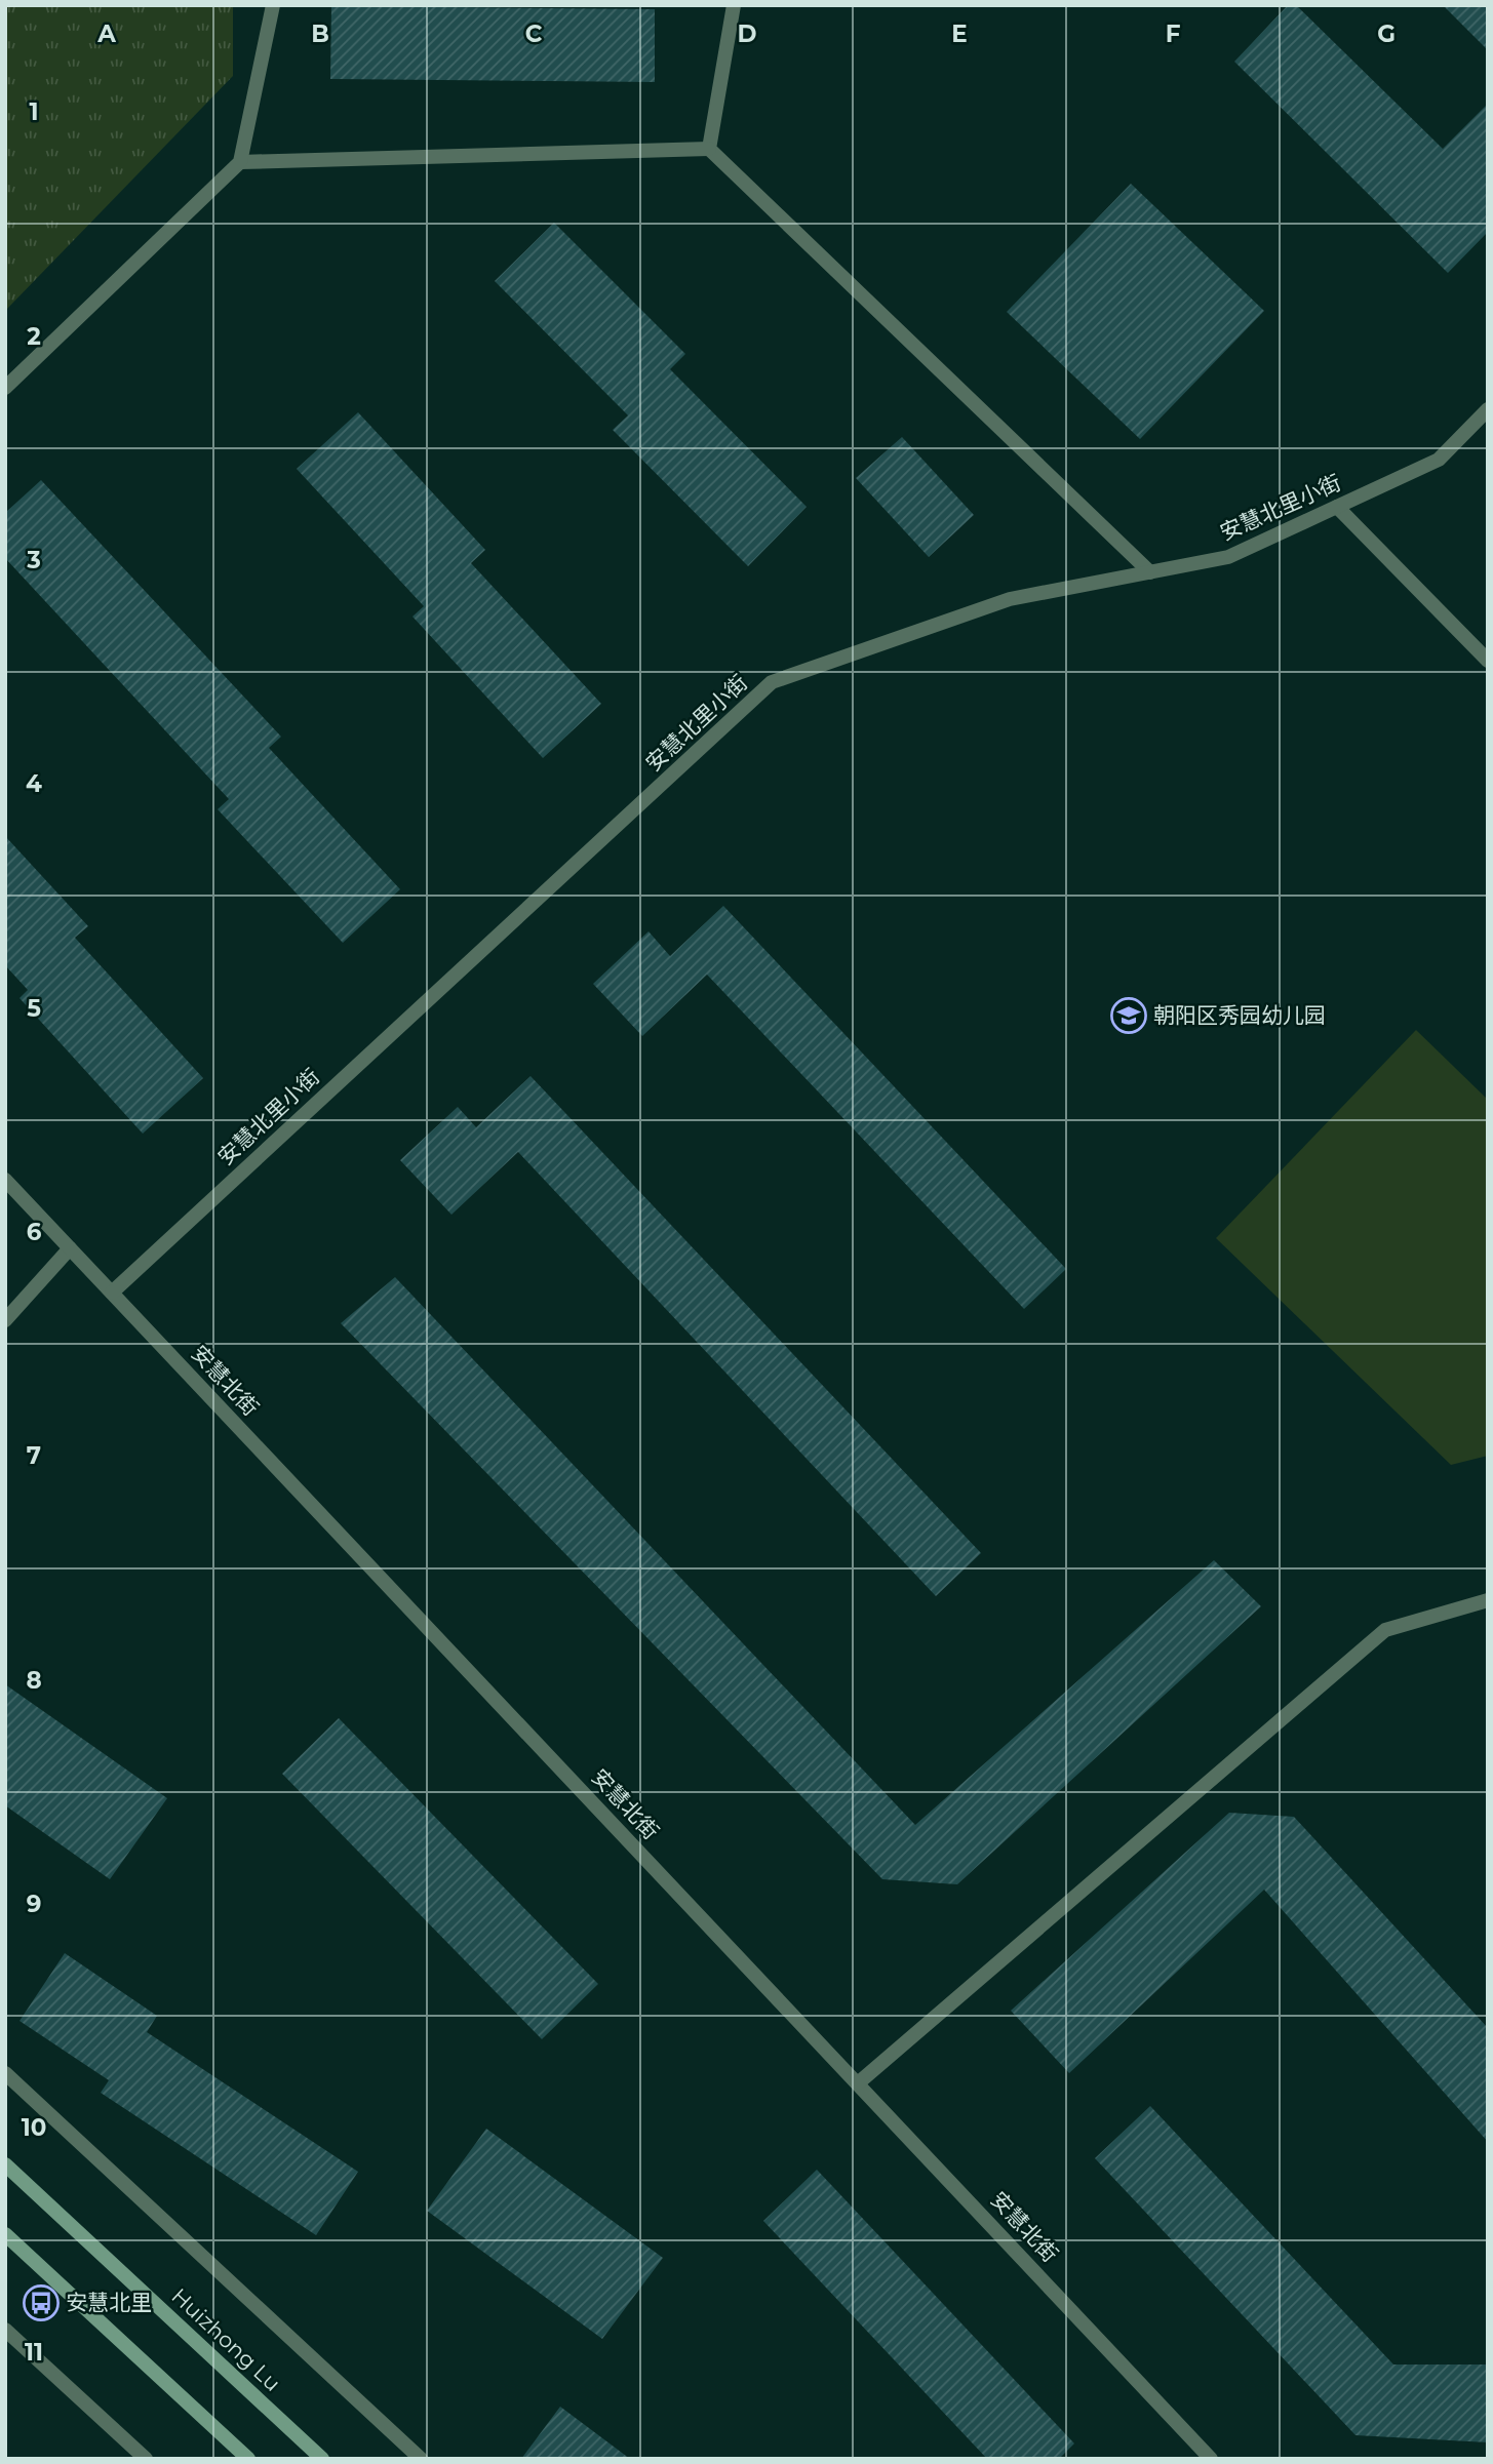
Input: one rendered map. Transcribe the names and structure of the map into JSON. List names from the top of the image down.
{
  "streets": {
    "main road": ["Huizhong Lu"],
    "street": ["安慧北里小街", "安慧北街"]
  },
  "crossings": [
    ["安慧北里小街", "安慧北街"]
  ],
  "places": {
    "school or university": ["朝阳区秀园幼儿园"],
    "bus stop": ["安慧北里"]
  },
  "grid": {
    "columns": [
      "A",
      "B",
      "C",
      "D",
      "E",
      "F",
      "G"
    ],
    "rows": [
      "1",
      "2",
      "3",
      "4",
      "5",
      "6",
      "7",
      "8",
      "9",
      "10",
      "11"
    ]
  }
}
